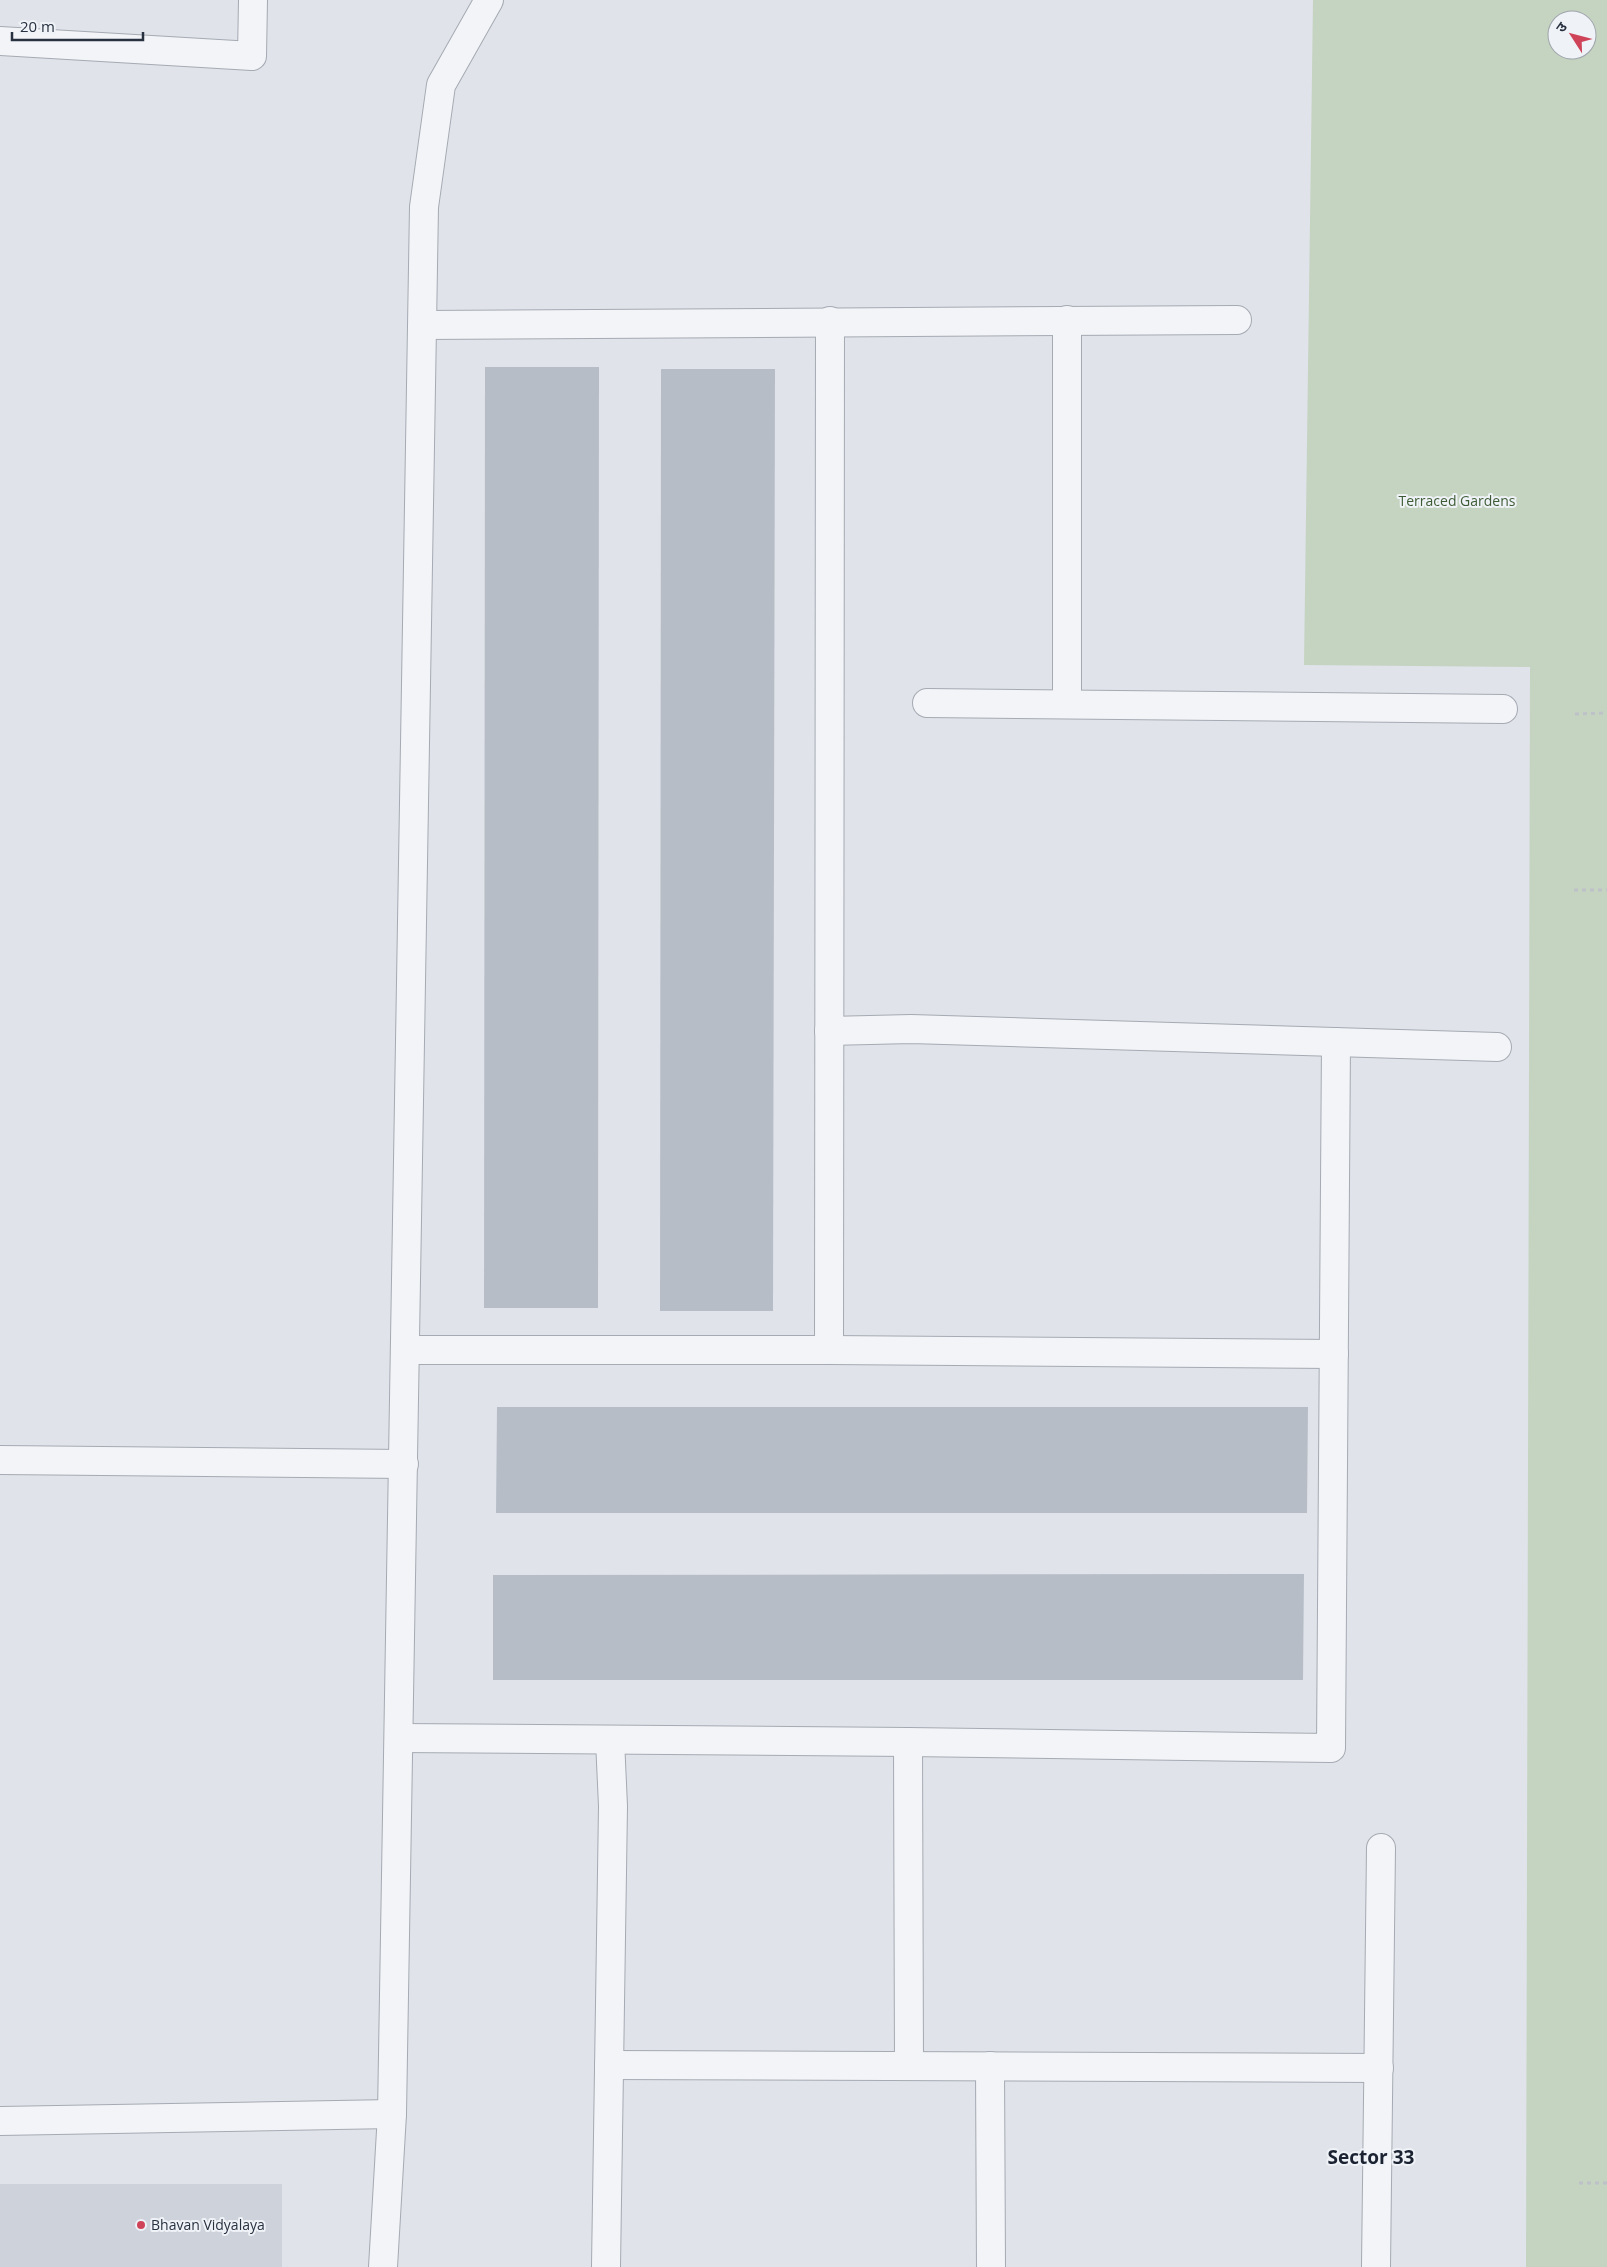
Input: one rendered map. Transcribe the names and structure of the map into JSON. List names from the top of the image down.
{
  "districts": ["Sector 33"],
  "parks": ["Terraced Gardens"],
  "places": ["Bhavan Vidyalaya"],
  "scale_bar": "20 m",
  "north": "top left"
}
